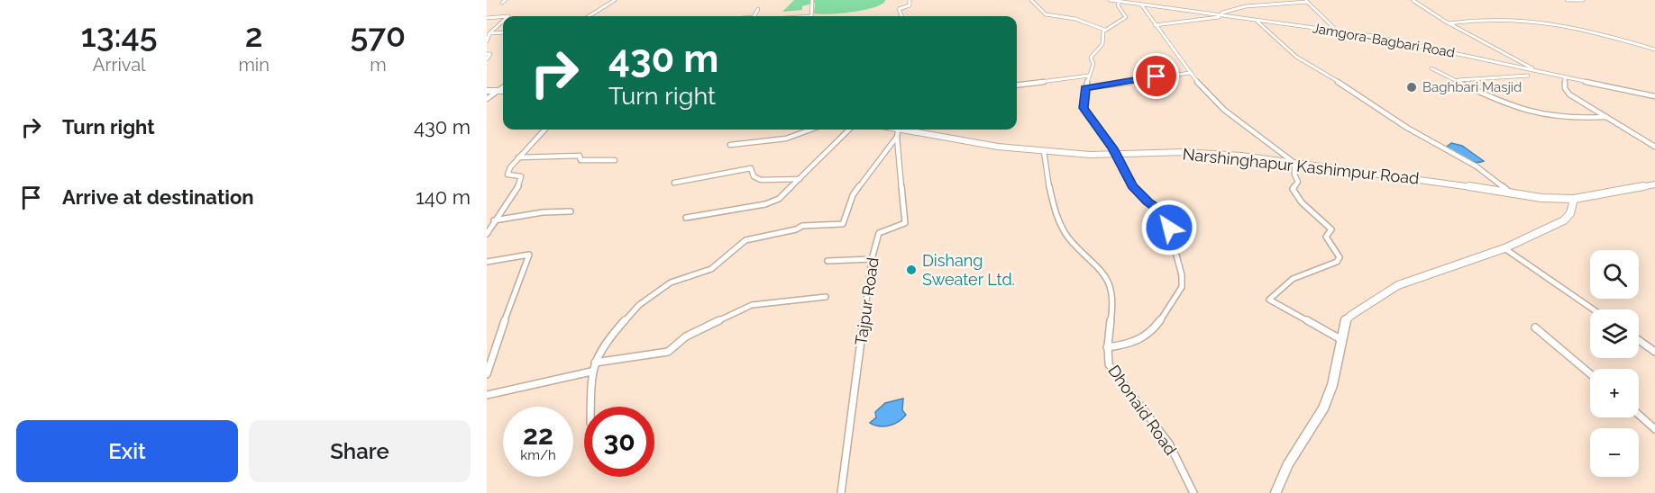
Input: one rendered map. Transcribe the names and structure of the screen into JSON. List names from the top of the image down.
{
  "streets": {
    "street": [
      "Jamgora-Bagbari Road",
      "Narshinghapur Kashimpur Road",
      "Tajpur Road",
      "Dhonaid Road"
    ]
  },
  "crossings": [
    ["Narshinghapur Kashimpur Road", "Dhonaid Road"]
  ],
  "places": ["Baghbari Masjid", "Dishang Sweater Ltd."],
  "page": {
    "eta": [
      "13:45",
      "Arrival",
      "2",
      "min",
      "570",
      "m"
    ],
    "turn": ["430 m", "Turn right"],
    "list": [
      {
        "name": "Turn right",
        "value": "430 m"
      },
      {
        "name": "Arrive at destination",
        "value": "140 m"
      }
    ],
    "map_buttons": ["+", "−"],
    "speed": "22 km/h",
    "limit": "30",
    "buttons": ["Exit", "Share"]
  }
}
